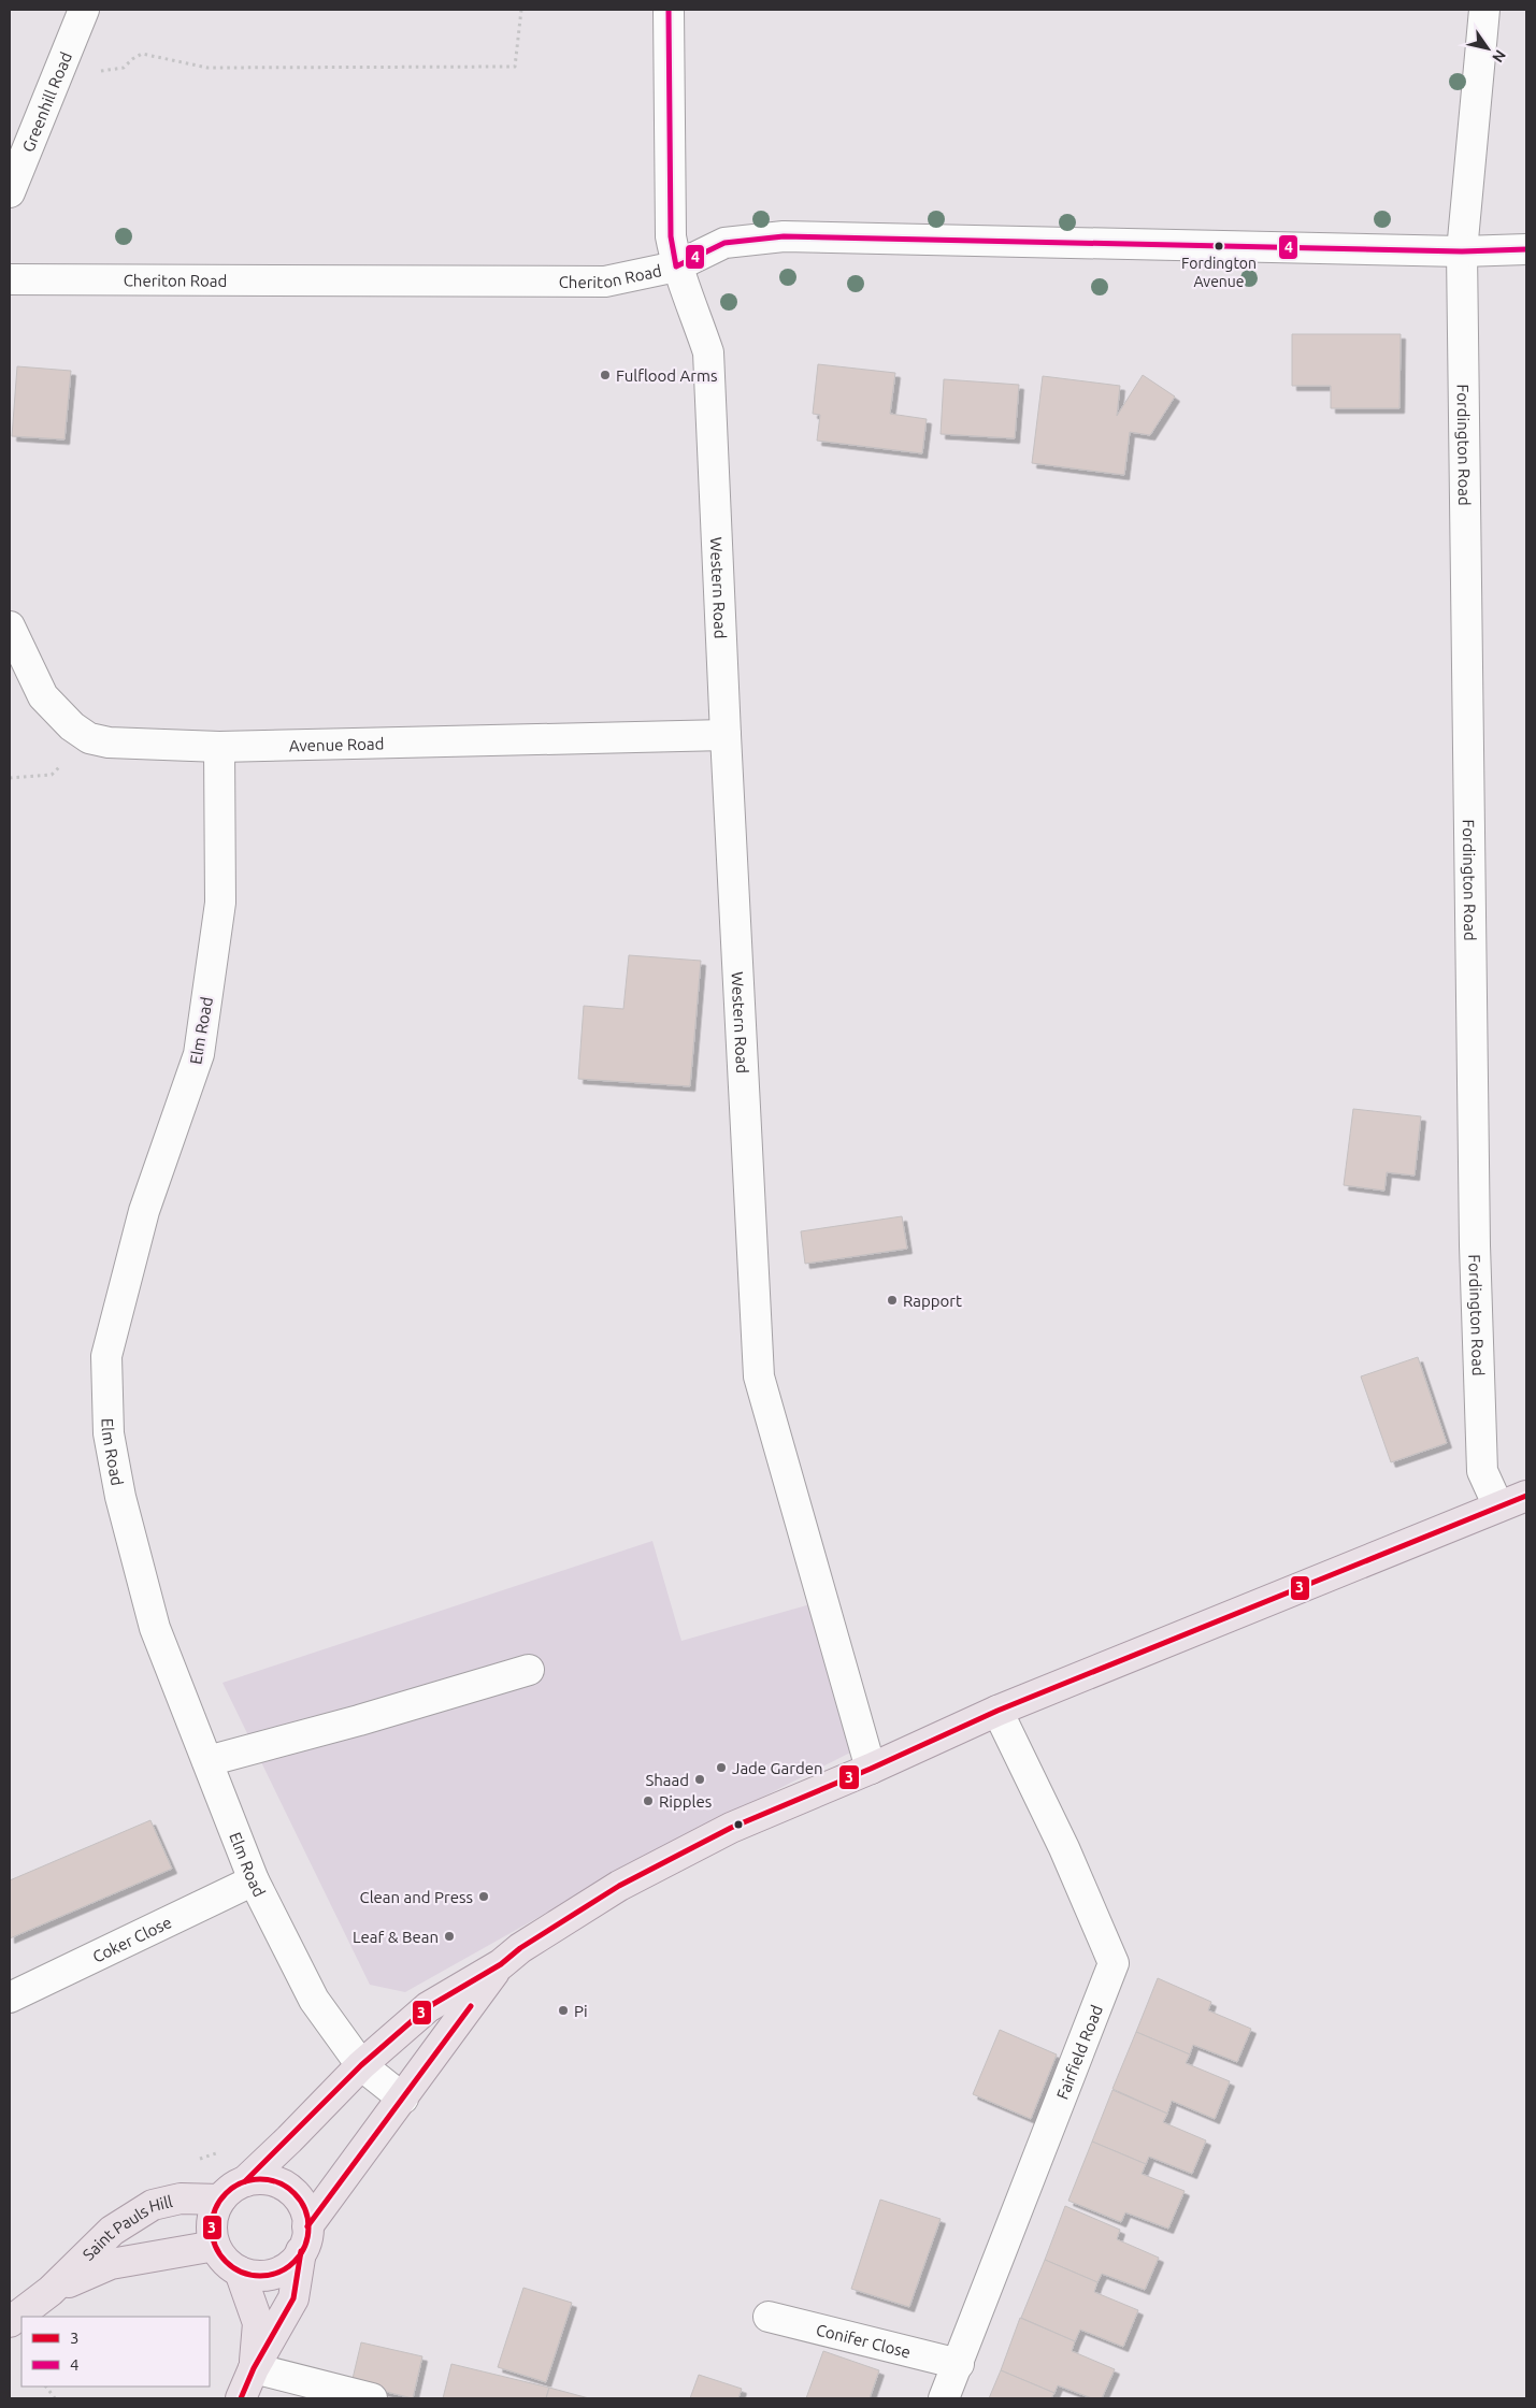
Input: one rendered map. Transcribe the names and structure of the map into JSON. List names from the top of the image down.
{
  "streets": {
    "main road": ["Saint Pauls Hill"],
    "street": [
      "Greenhill Road",
      "Cheriton Road",
      "Fordington Road",
      "Western Road",
      "Avenue Road",
      "Elm Road",
      "Coker Close",
      "Fairfield Road",
      "Conifer Close"
    ]
  },
  "crossings": [
    ["Cheriton Road", "Fordington Road"],
    ["Cheriton Road", "Western Road"],
    ["Western Road", "Avenue Road"],
    ["Avenue Road", "Elm Road"],
    ["Elm Road", "Coker Close"],
    ["Fairfield Road", "Conifer Close"]
  ],
  "places": [
    "Fordington Avenue",
    "Fulflood Arms",
    "Rapport",
    "Jade Garden",
    "Shaad",
    "Ripples",
    "Clean and Press",
    "Leaf & Bean",
    "Pi"
  ],
  "lines": ["transit line 4", "transit line 3"],
  "legend": ["3", "4"],
  "north": "bottom right"
}
